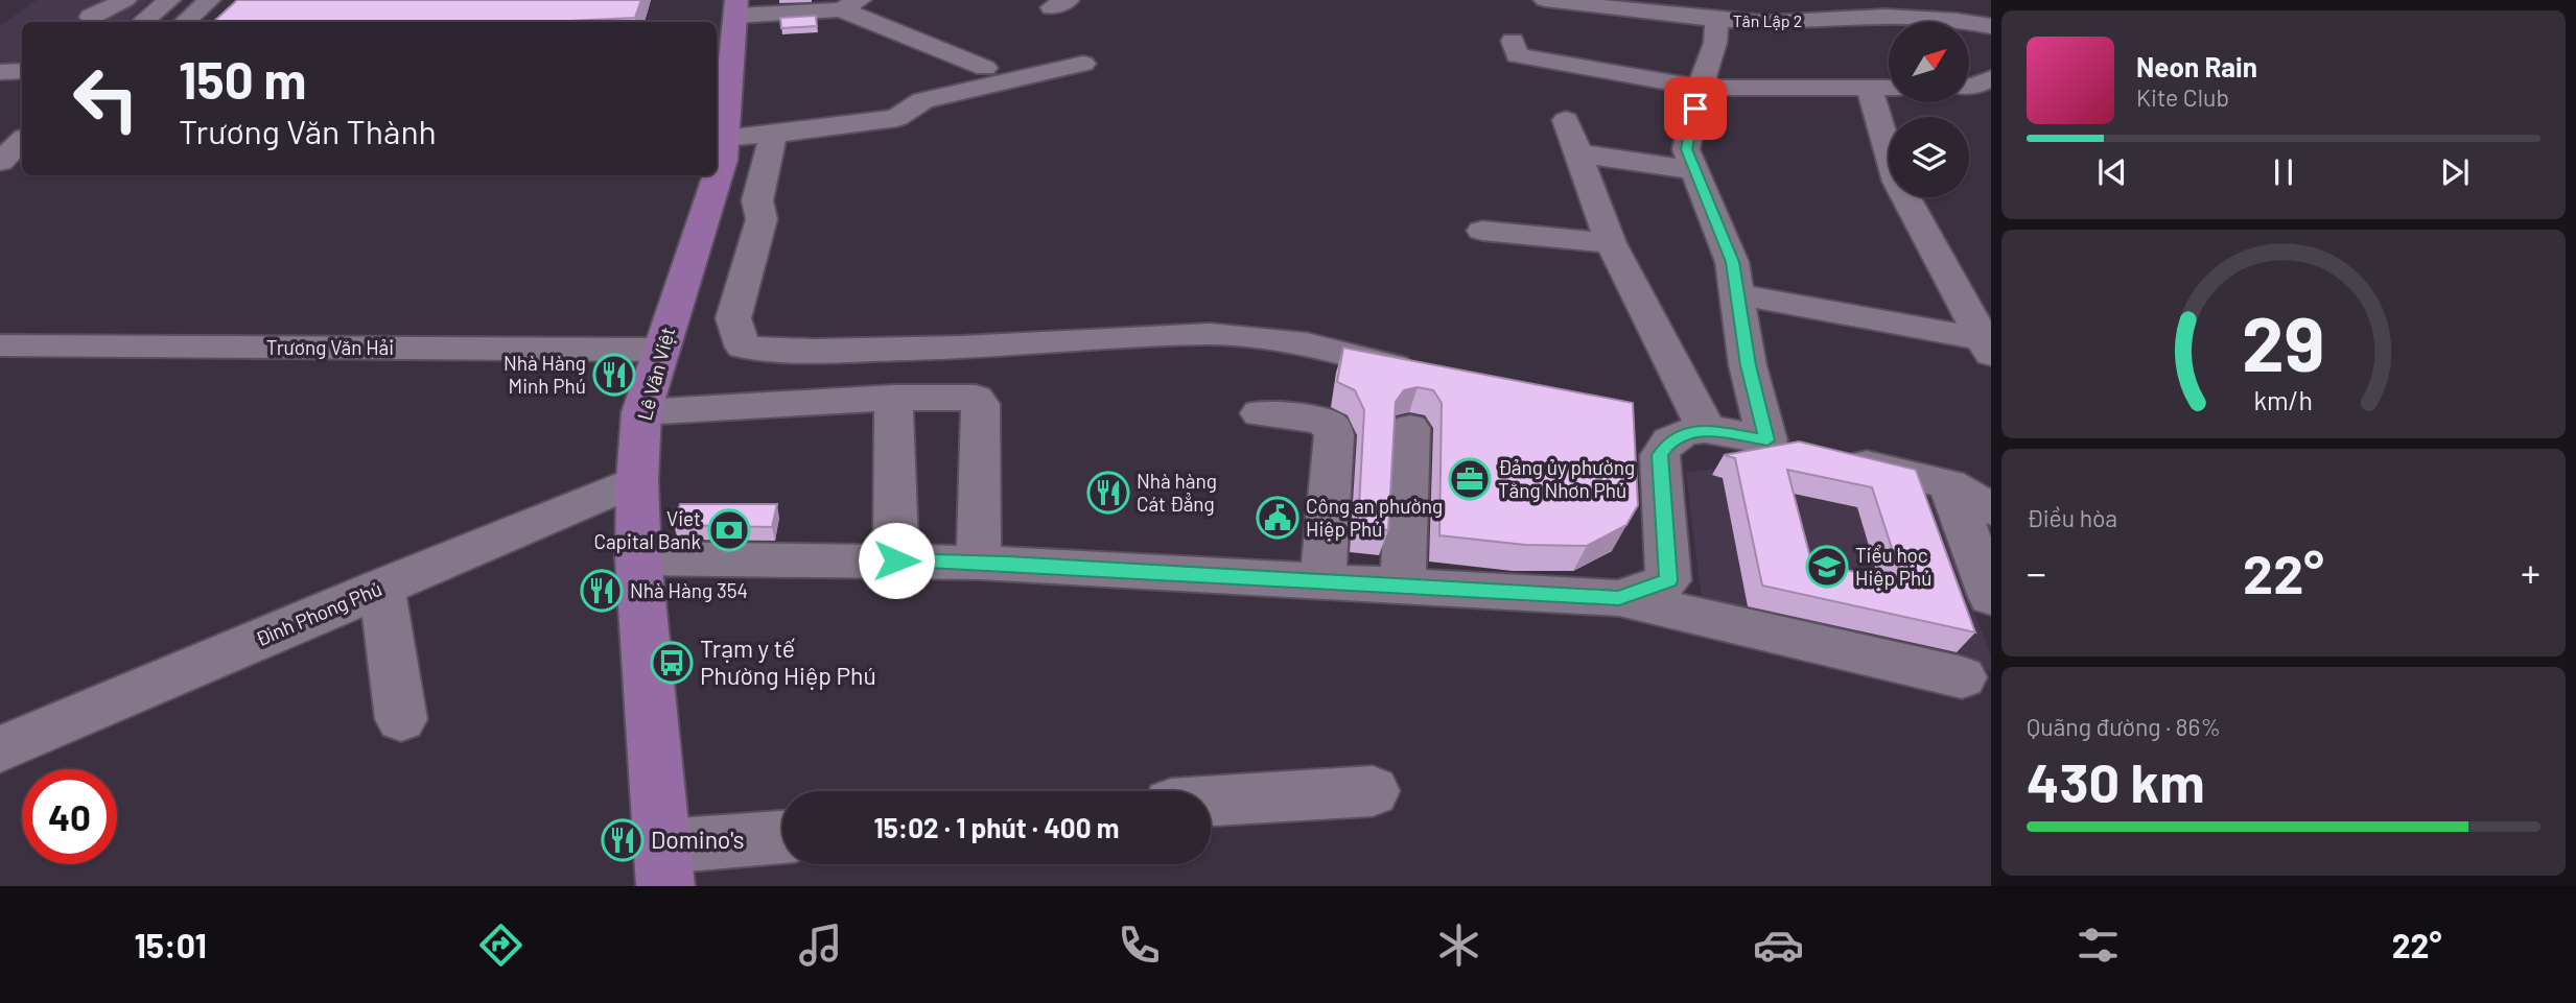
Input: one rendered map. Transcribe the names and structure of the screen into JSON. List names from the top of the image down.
{
  "streets": {
    "main road": ["Lê Văn Việt"],
    "street": ["Tân Lập 2", "Trương Văn Hải", "Đình Phong Phú"]
  },
  "crossings": [
    ["Trương Văn Hải", "Lê Văn Việt"],
    ["Lê Văn Việt", "Đình Phong Phú"]
  ],
  "places": {
    "restaurant": [
      "Nhà Hàng Minh Phú",
      "Nhà hàng Cát Đẳng",
      "Nhà Hàng 354",
      "Domino's"
    ],
    "office": ["Đảng ủy phường Tăng Nhơn Phú"],
    "public building": ["Công an phường Hiệp Phú"],
    "bank": ["Viet Capital Bank"],
    "school or university": ["Tiểu học Hiệp Phú"],
    "bus stop": ["Trạm y tế Phường Hiệp Phú"]
  },
  "north": "top right",
  "page": {
    "turn": ["150 m", "Trương Văn Thành"],
    "song": ["Neon Rain", "Kite Club"],
    "tile": [
      "Điều hòa",
      ["Quãng đường · 86%", "430 km"]
    ],
    "heat": ["−", "22°", "+"],
    "limit": "40",
    "trip": "15:02 · 1 phút · 400 m",
    "tabs": ["15:01", "22°"],
    "gauge": ["29", "km/h"]
  }
}
